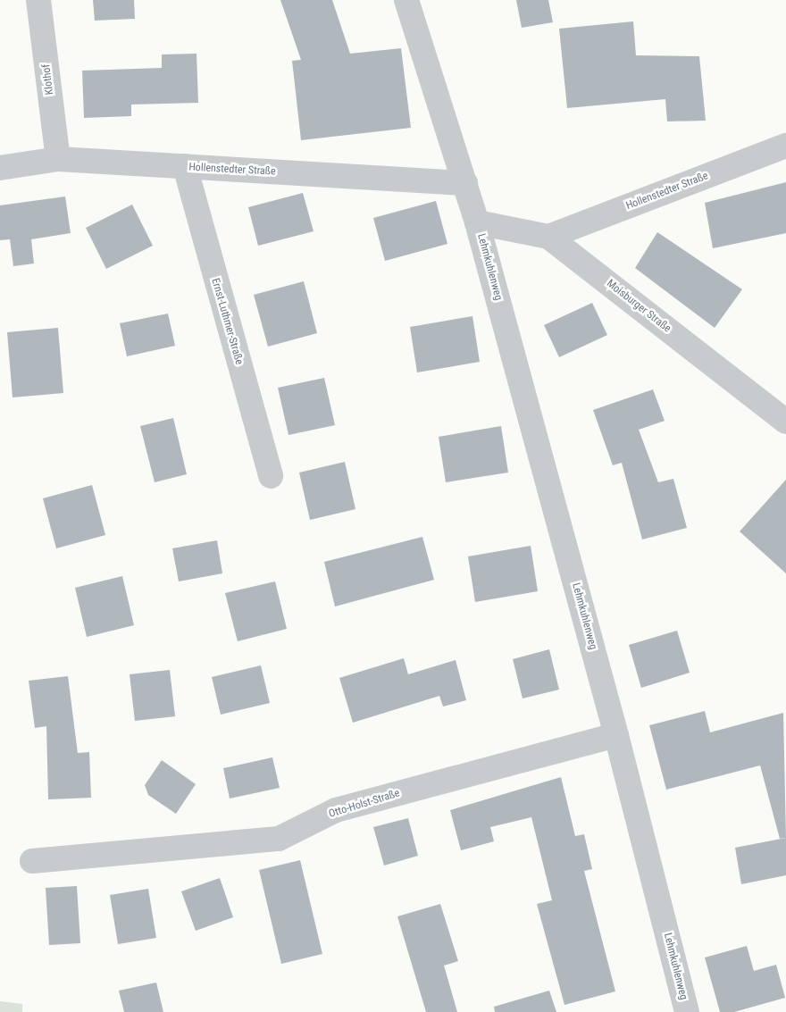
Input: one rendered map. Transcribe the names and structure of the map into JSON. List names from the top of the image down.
{
  "streets": {
    "street": [
      "Klothof",
      "Hollenstedter Straße",
      "Lehmkuhlenweg",
      "Moisburger Straße",
      "Ernst-Luthmer-Straße",
      "Otto-Holst-Straße"
    ]
  },
  "crossings": [
    ["Klothof", "Hollenstedter Straße"],
    ["Hollenstedter Straße", "Lehmkuhlenweg"],
    ["Hollenstedter Straße", "Moisburger Straße"],
    ["Hollenstedter Straße", "Ernst-Luthmer-Straße"],
    ["Lehmkuhlenweg", "Moisburger Straße"],
    ["Lehmkuhlenweg", "Otto-Holst-Straße"]
  ]
}
